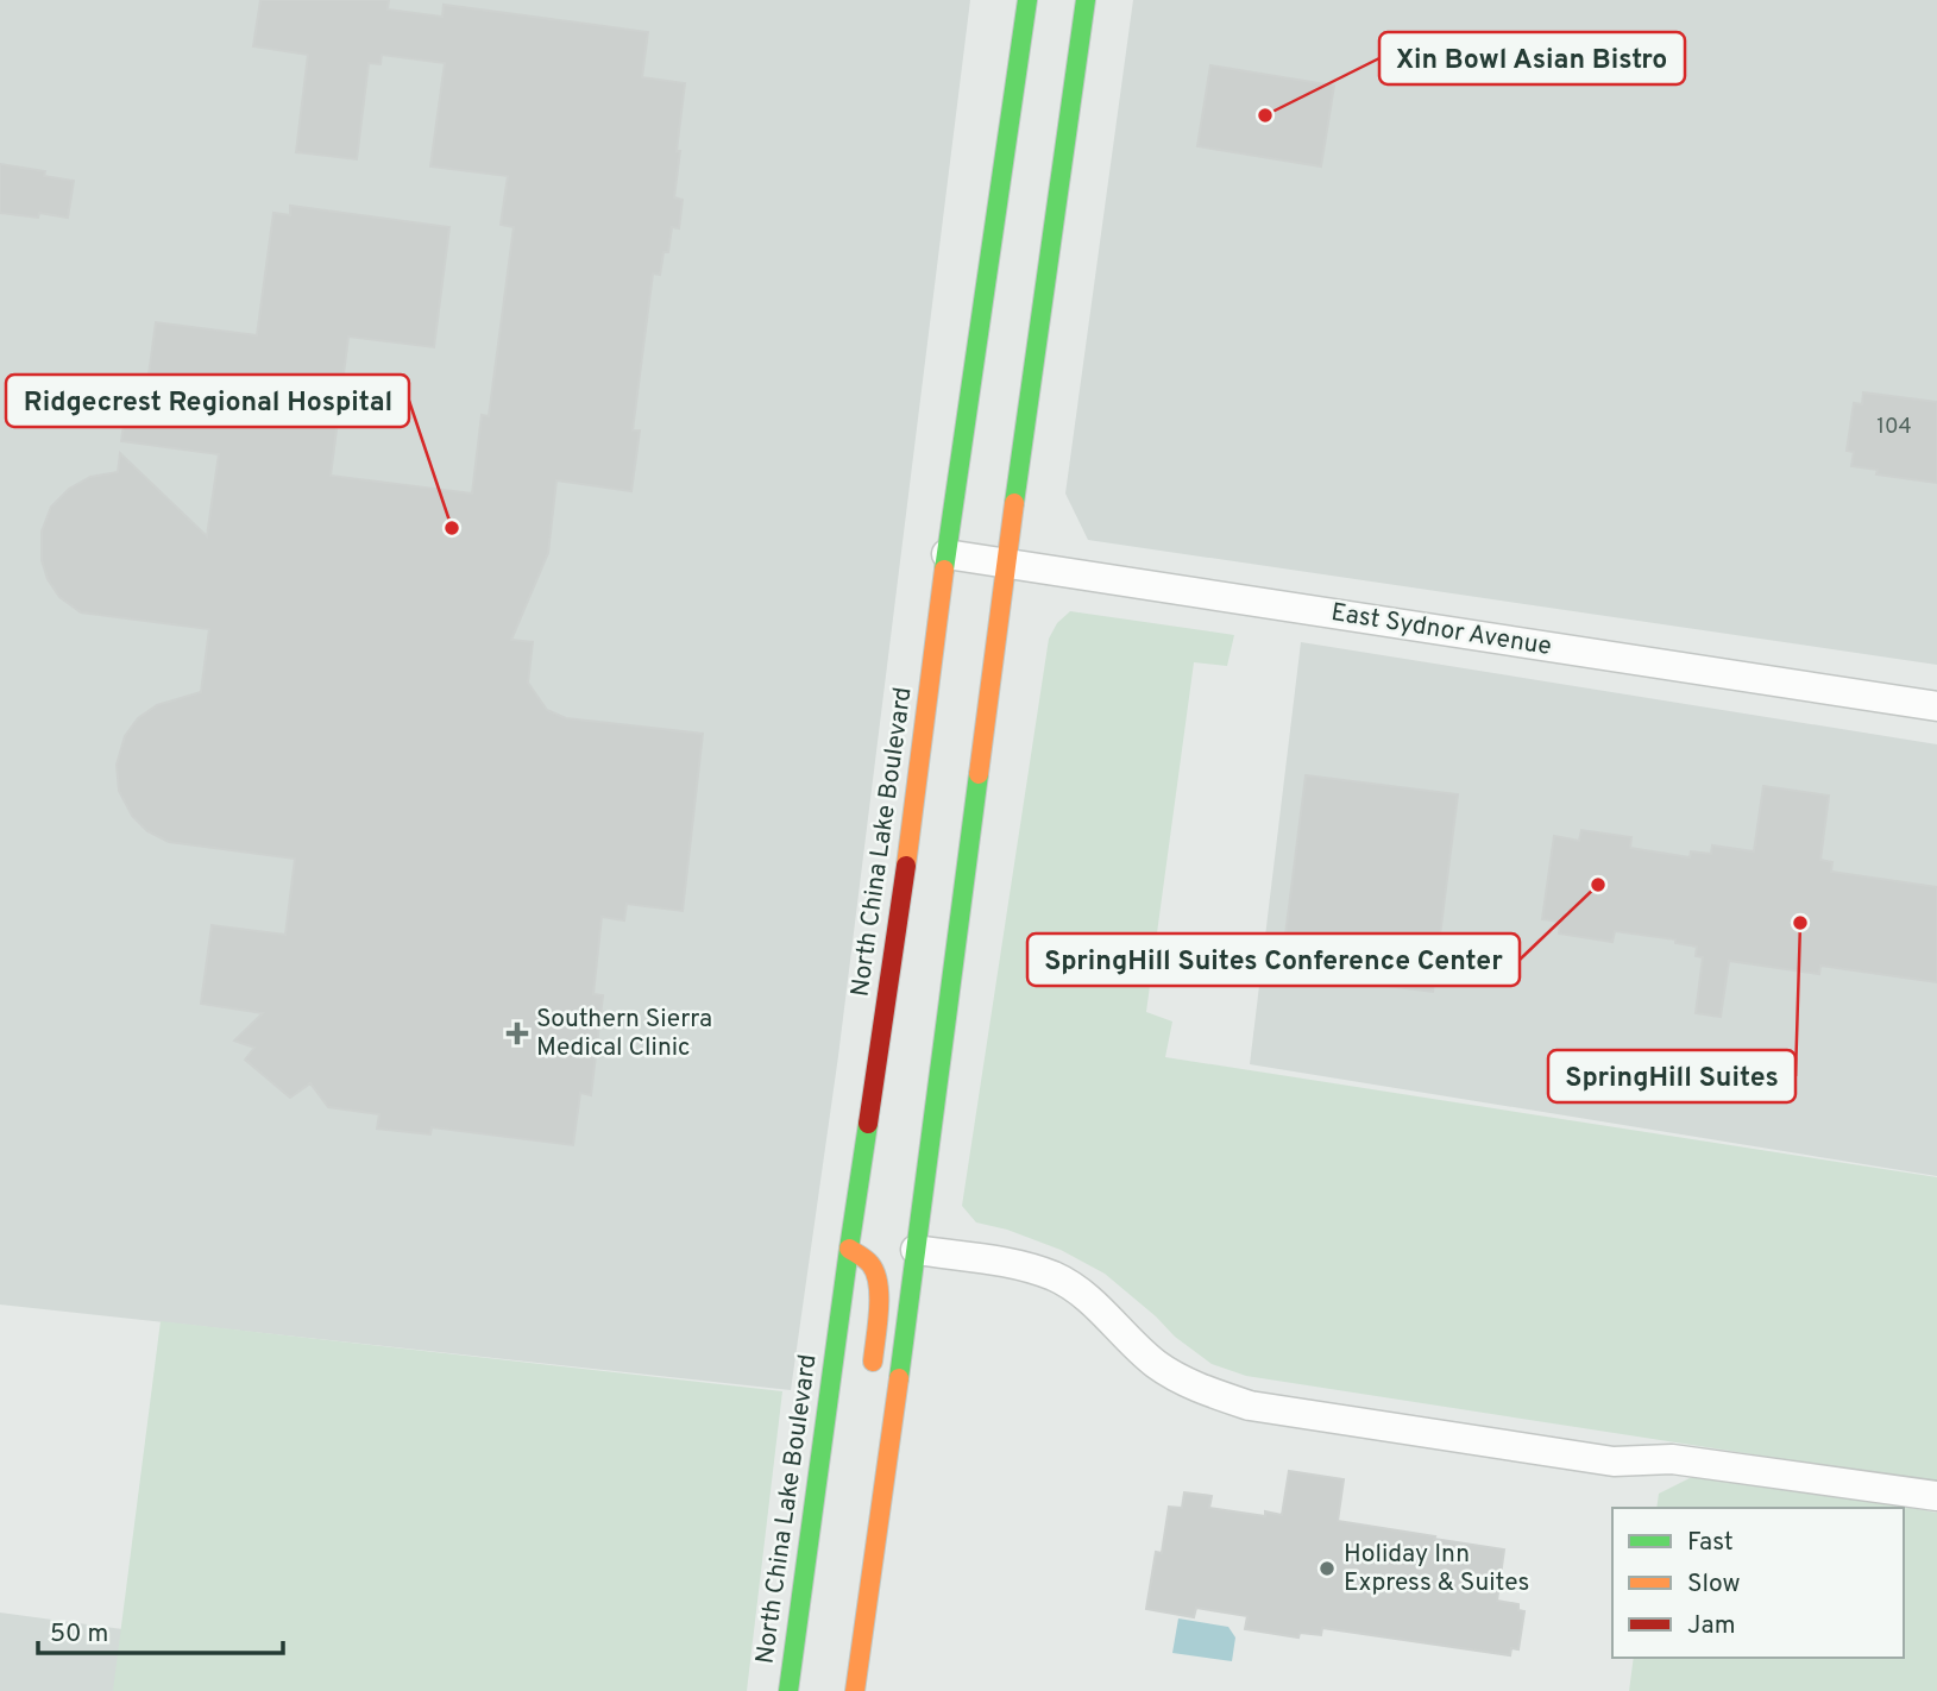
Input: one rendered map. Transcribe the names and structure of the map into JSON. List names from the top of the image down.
{
  "streets": {
    "main road": ["North China Lake Boulevard"],
    "street": ["East Sydnor Avenue"]
  },
  "crossings": [
    ["East Sydnor Avenue", "North China Lake Boulevard"]
  ],
  "places": {
    "other": [
      "Xin Bowl Asian Bistro",
      "Ridgecrest Regional Hospital",
      "SpringHill Suites Conference Center",
      "SpringHill Suites",
      "Holiday Inn Express & Suites"
    ],
    "health": ["Southern Sierra Medical Clinic"]
  },
  "house_numbers": ["104"],
  "legend": ["Fast", "Slow", "Jam"],
  "scale_bar": "50 m"
}
